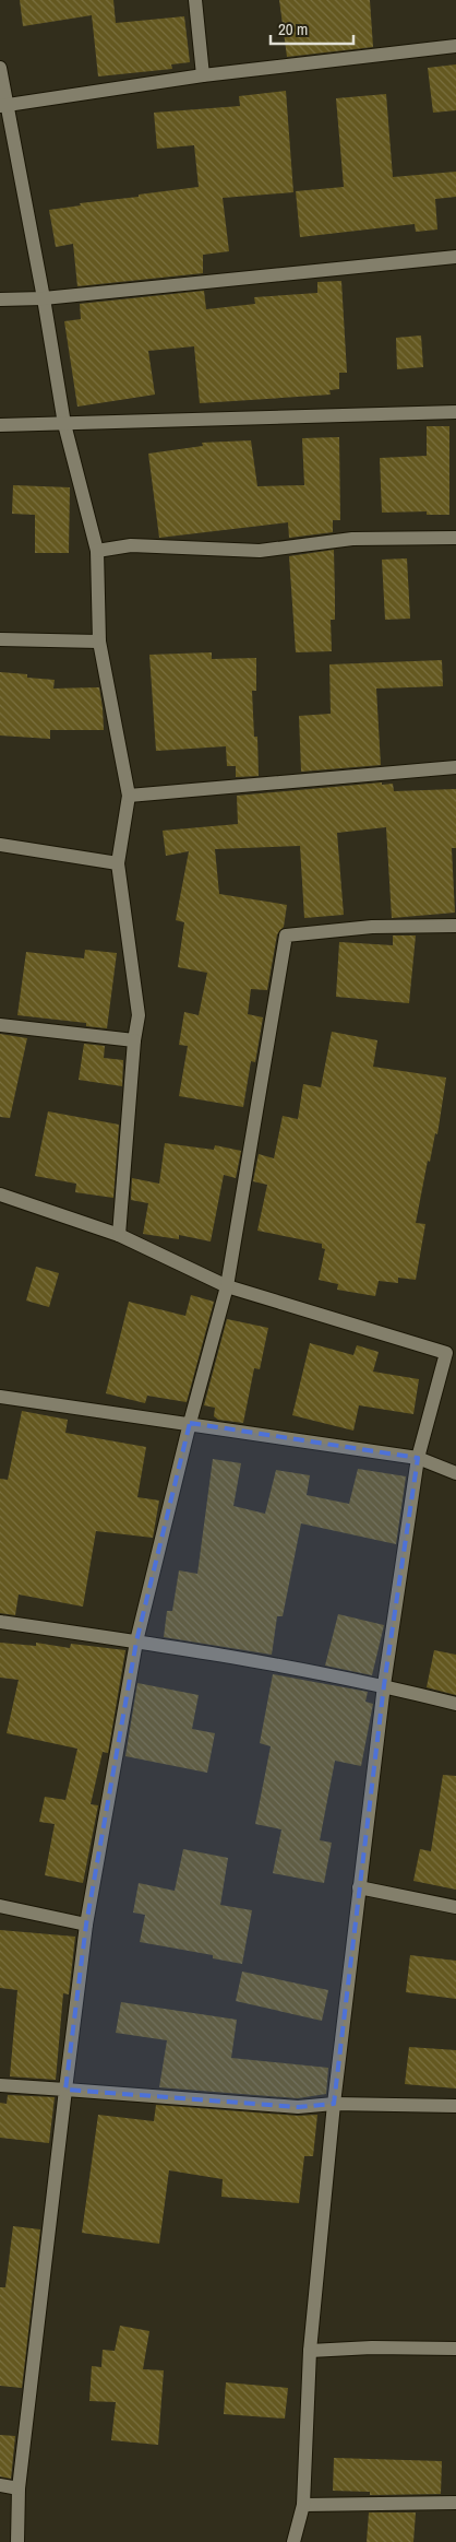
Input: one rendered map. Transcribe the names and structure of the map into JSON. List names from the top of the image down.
{
  "scale_bar": "20 m"
}
